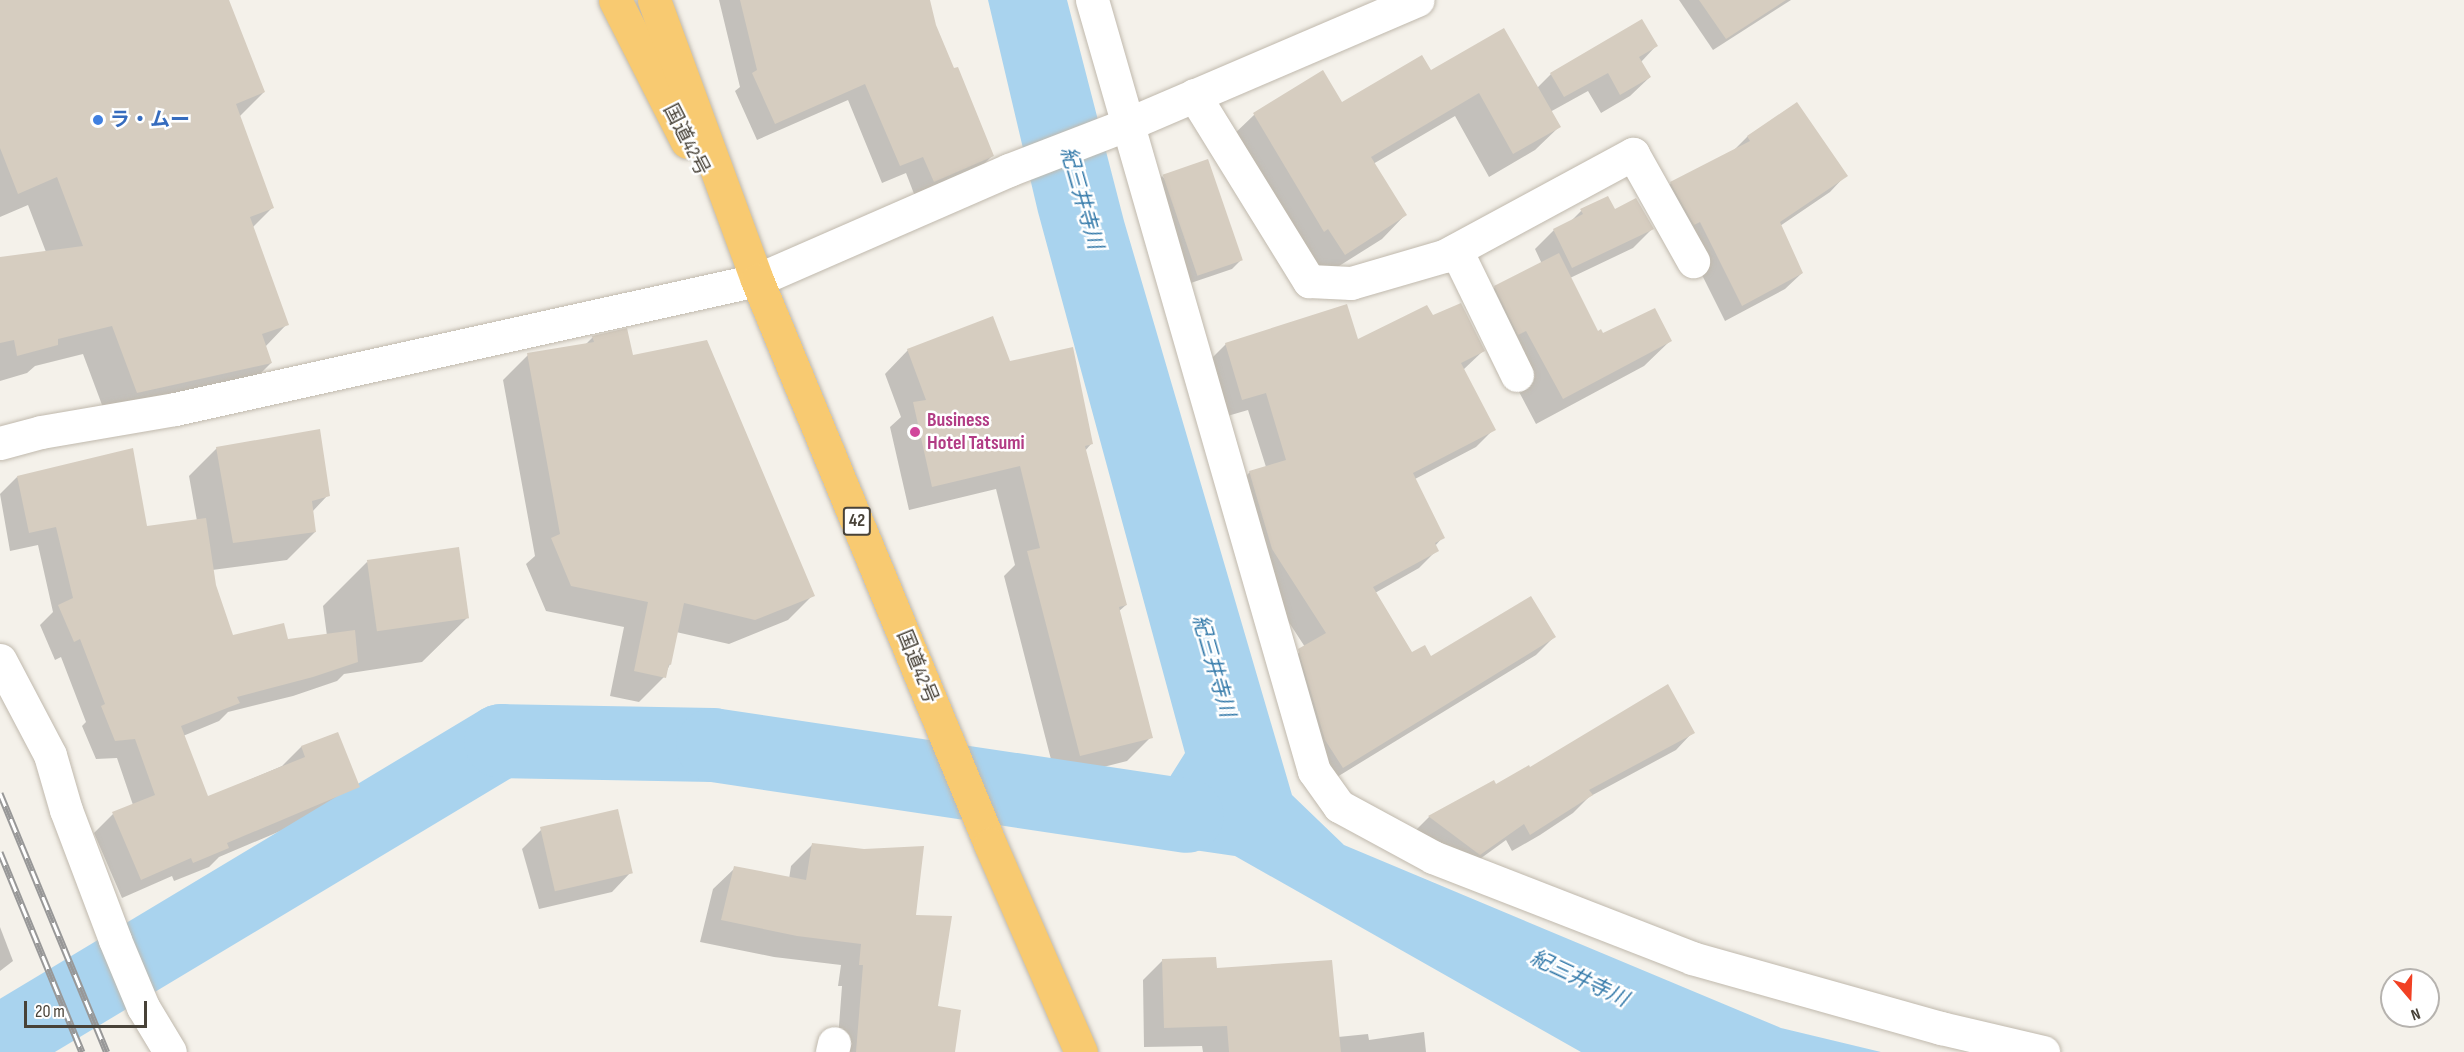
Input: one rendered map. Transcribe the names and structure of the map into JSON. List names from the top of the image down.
{
  "streets": {
    "highway": ["国道42号", "42"]
  },
  "water": ["紀三井寺川"],
  "places": ["ラ・ムー", "Business Hotel Tatsumi"],
  "scale_bar": "20 m",
  "north": "bottom"
}
